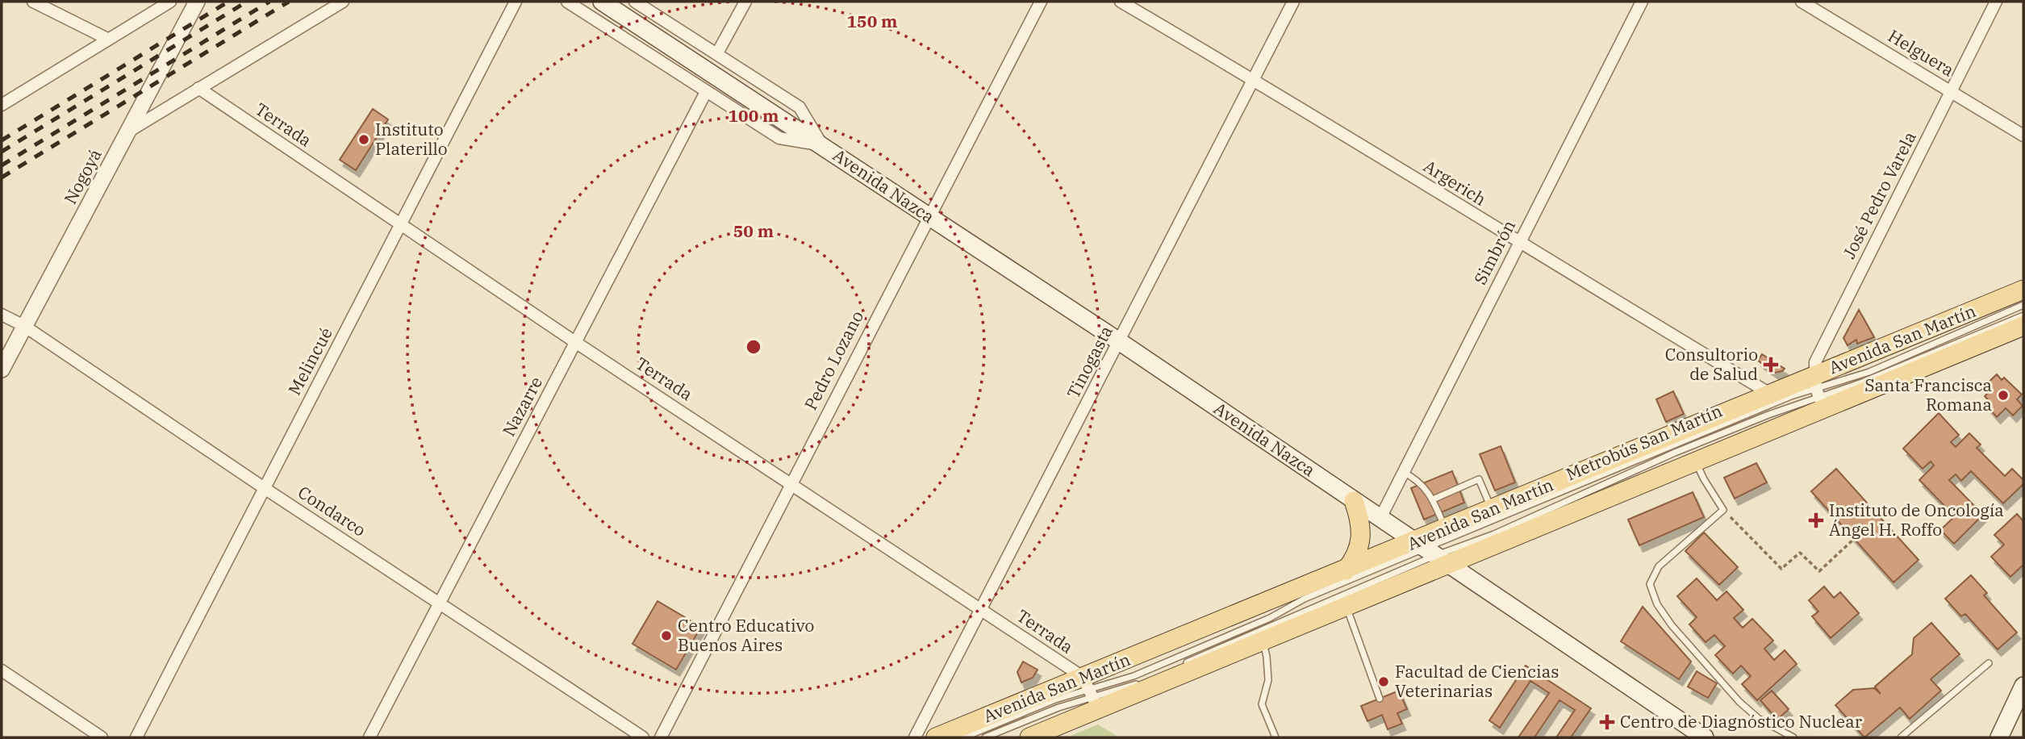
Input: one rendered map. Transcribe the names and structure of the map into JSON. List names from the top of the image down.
{
  "streets": {
    "main road": ["Avenida Nazca", "Avenida San Martín"],
    "street": [
      "Helguera",
      "Terrada",
      "Nogoyá",
      "Argerich",
      "José Pedro Varela",
      "Simbrón",
      "Pedro Lozano",
      "Melincué",
      "Tinogasta",
      "Nazarre",
      "Condarco"
    ],
    "lane": ["Metrobús San Martín"]
  },
  "crossings": [
    ["Helguera", "José Pedro Varela"],
    ["Terrada", "Avenida San Martín"],
    ["Terrada", "Pedro Lozano"],
    ["Terrada", "Melincué"],
    ["Terrada", "Tinogasta"],
    ["Terrada", "Nazarre"],
    ["Terrada", "Metrobús San Martín"],
    ["Nogoyá", "Condarco"],
    ["Argerich", "Simbrón"],
    ["Argerich", "Avenida San Martín"],
    ["Argerich", "Tinogasta"],
    ["Avenida Nazca", "Simbrón"],
    ["Avenida Nazca", "Avenida San Martín"],
    ["Avenida Nazca", "Pedro Lozano"],
    ["Avenida Nazca", "Tinogasta"],
    ["Avenida Nazca", "Nazarre"],
    ["Avenida Nazca", "Metrobús San Martín"],
    ["José Pedro Varela", "Avenida San Martín"],
    ["José Pedro Varela", "Metrobús San Martín"],
    ["Avenida San Martín", "Metrobús San Martín"],
    ["Melincué", "Condarco"],
    ["Nazarre", "Condarco"]
  ],
  "places": {
    "other": [
      "Instituto Platerillo",
      "Santa Francisca Romana",
      "Centro Educativo Buenos Aires",
      "Facultad de Ciencias Veterinarias"
    ],
    "health": ["Consultorio de Salud", "Instituto de Oncología Ángel H. Roffo", "Centro de Diagnóstico Nuclear"]
  },
  "rings": ["150 m", "100 m", "50 m"]
}
